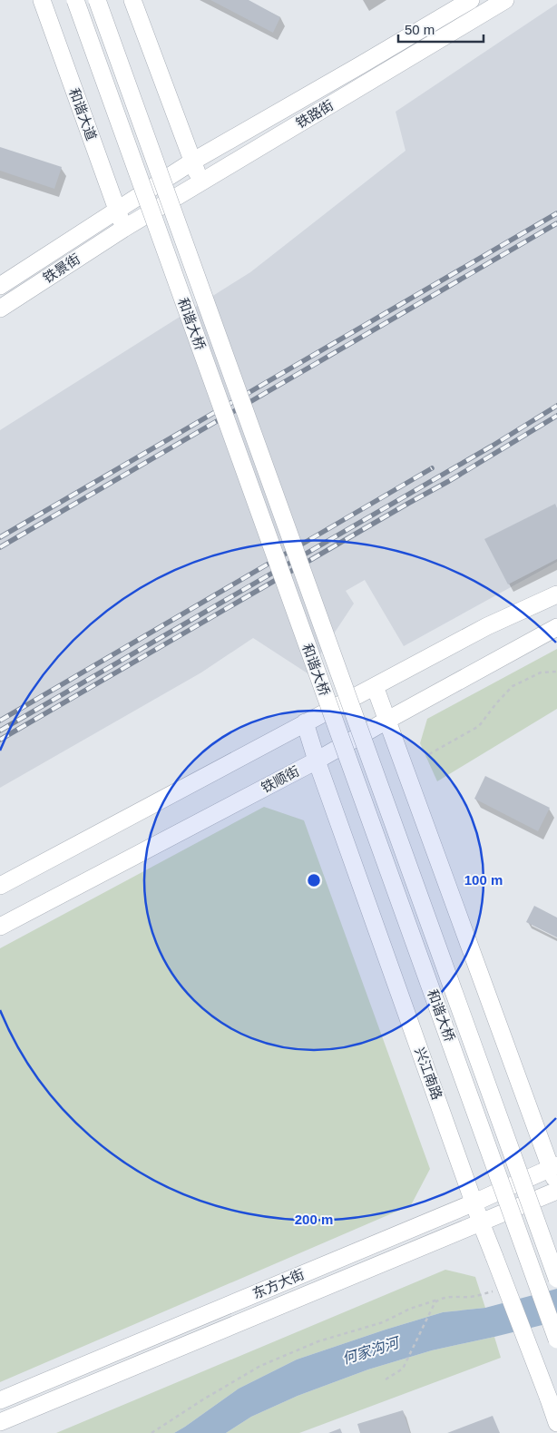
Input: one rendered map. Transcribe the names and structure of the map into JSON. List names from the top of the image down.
{
  "streets": {
    "main road": [
      "和谐大道",
      "铁路街",
      "铁景街",
      "和谐大桥",
      "铁顺街",
      "兴江南路",
      "东方大街"
    ]
  },
  "crossings": [
    ["和谐大道", "铁路街"],
    ["和谐大道", "铁景街"],
    ["铁路街", "铁景街"],
    ["铁顺街", "兴江南路"],
    ["兴江南路", "东方大街"]
  ],
  "water": ["何家沟河"],
  "scale_bar": "50 m",
  "rings": ["100 m", "200 m"]
}
